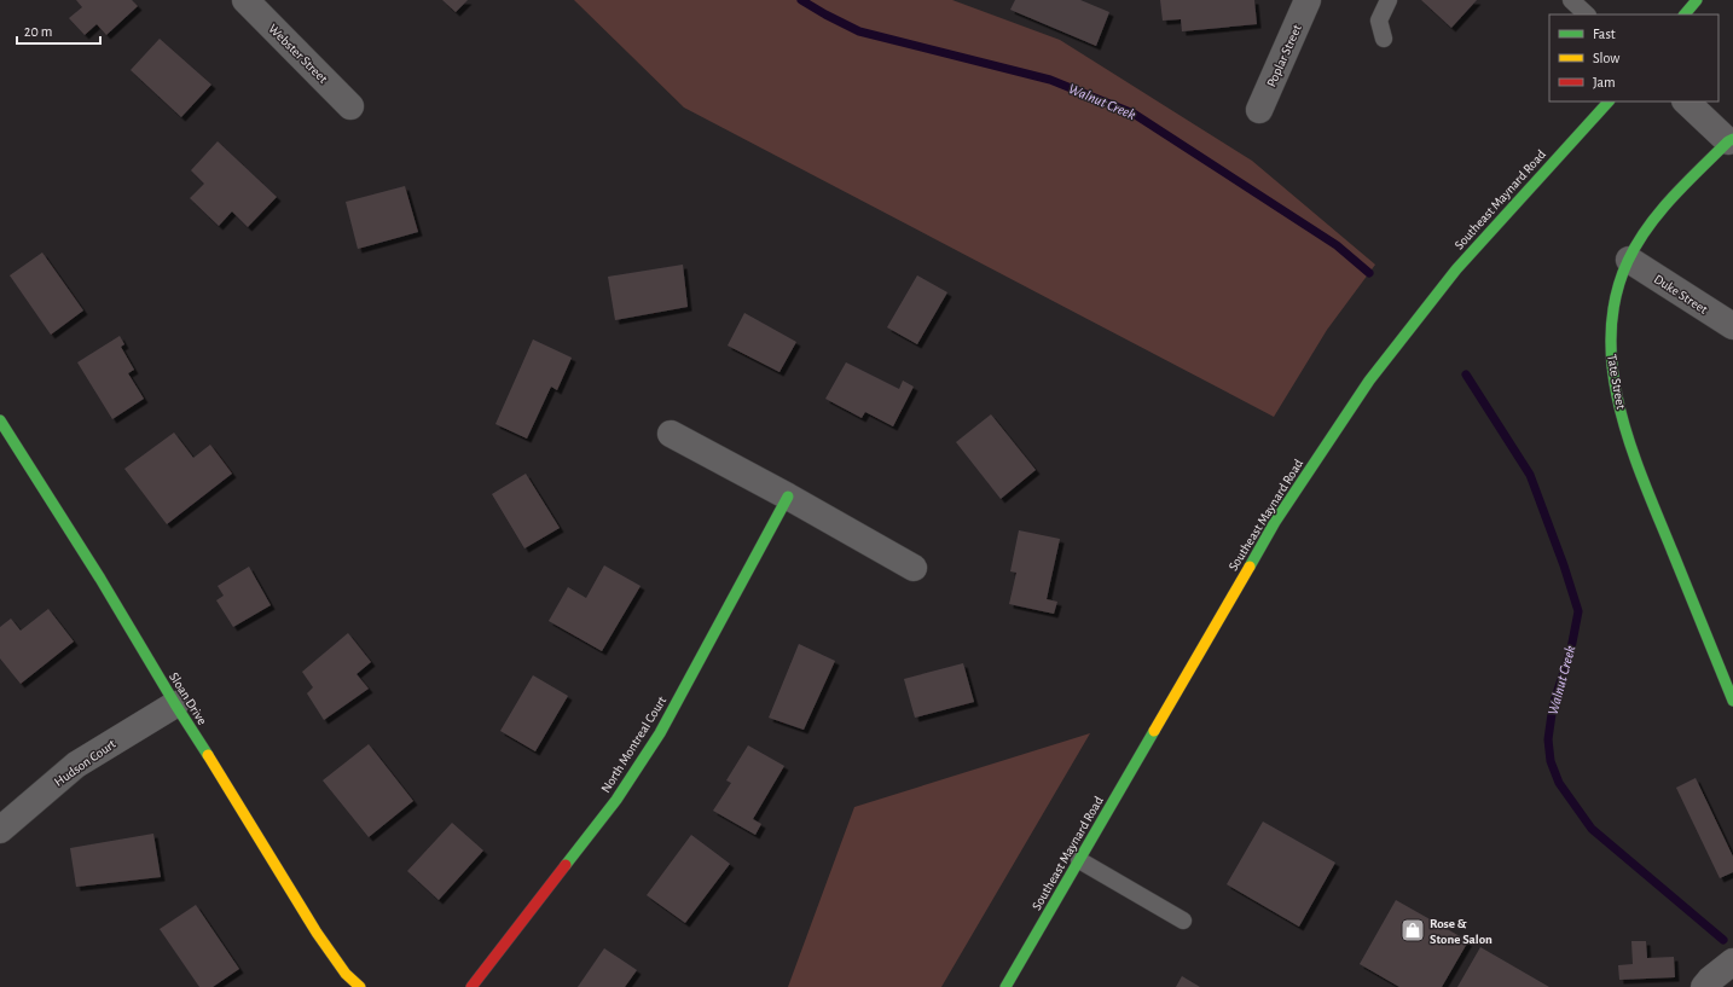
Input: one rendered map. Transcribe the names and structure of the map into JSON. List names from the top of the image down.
{
  "streets": {
    "street": [
      "Webster Street",
      "Poplar Street",
      "Southeast Maynard Road",
      "Duke Street",
      "Tate Street",
      "Sloan Drive",
      "North Montreal Court",
      "Hudson Court"
    ]
  },
  "crossings": [
    ["Duke Street", "Tate Street"],
    ["Sloan Drive", "Hudson Court"]
  ],
  "water": ["Walnut Creek"],
  "places": {
    "shop": ["Rose & Stone Salon"]
  },
  "legend": ["Fast", "Slow", "Jam"],
  "scale_bar": "20 m"
}
